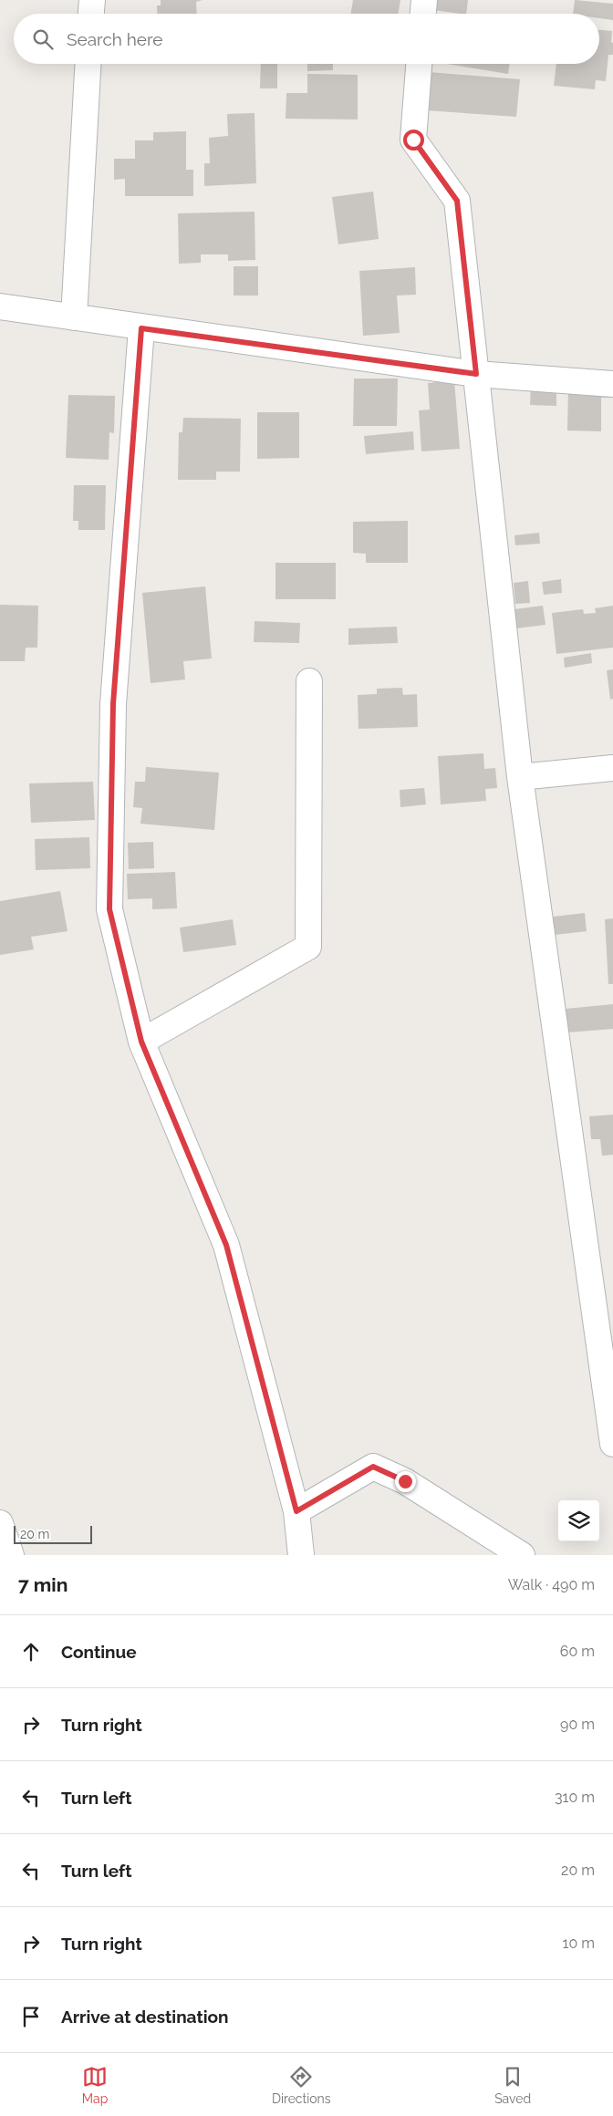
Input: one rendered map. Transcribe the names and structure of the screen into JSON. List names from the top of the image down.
{
  "scale_bar": "20 m",
  "page": {
    "search": "Search here",
    "scale": "20 m",
    "heading": ["7 min", "Walk · 490 m"],
    "list": [
      ["Continue", "60 m"],
      ["Turn right", "90 m"],
      ["Turn left", "310 m"],
      ["Turn left", "20 m"],
      ["Turn right", "10 m"],
      "Arrive at destination"
    ],
    "nav": ["Map", "Directions", "Saved"]
  }
}
